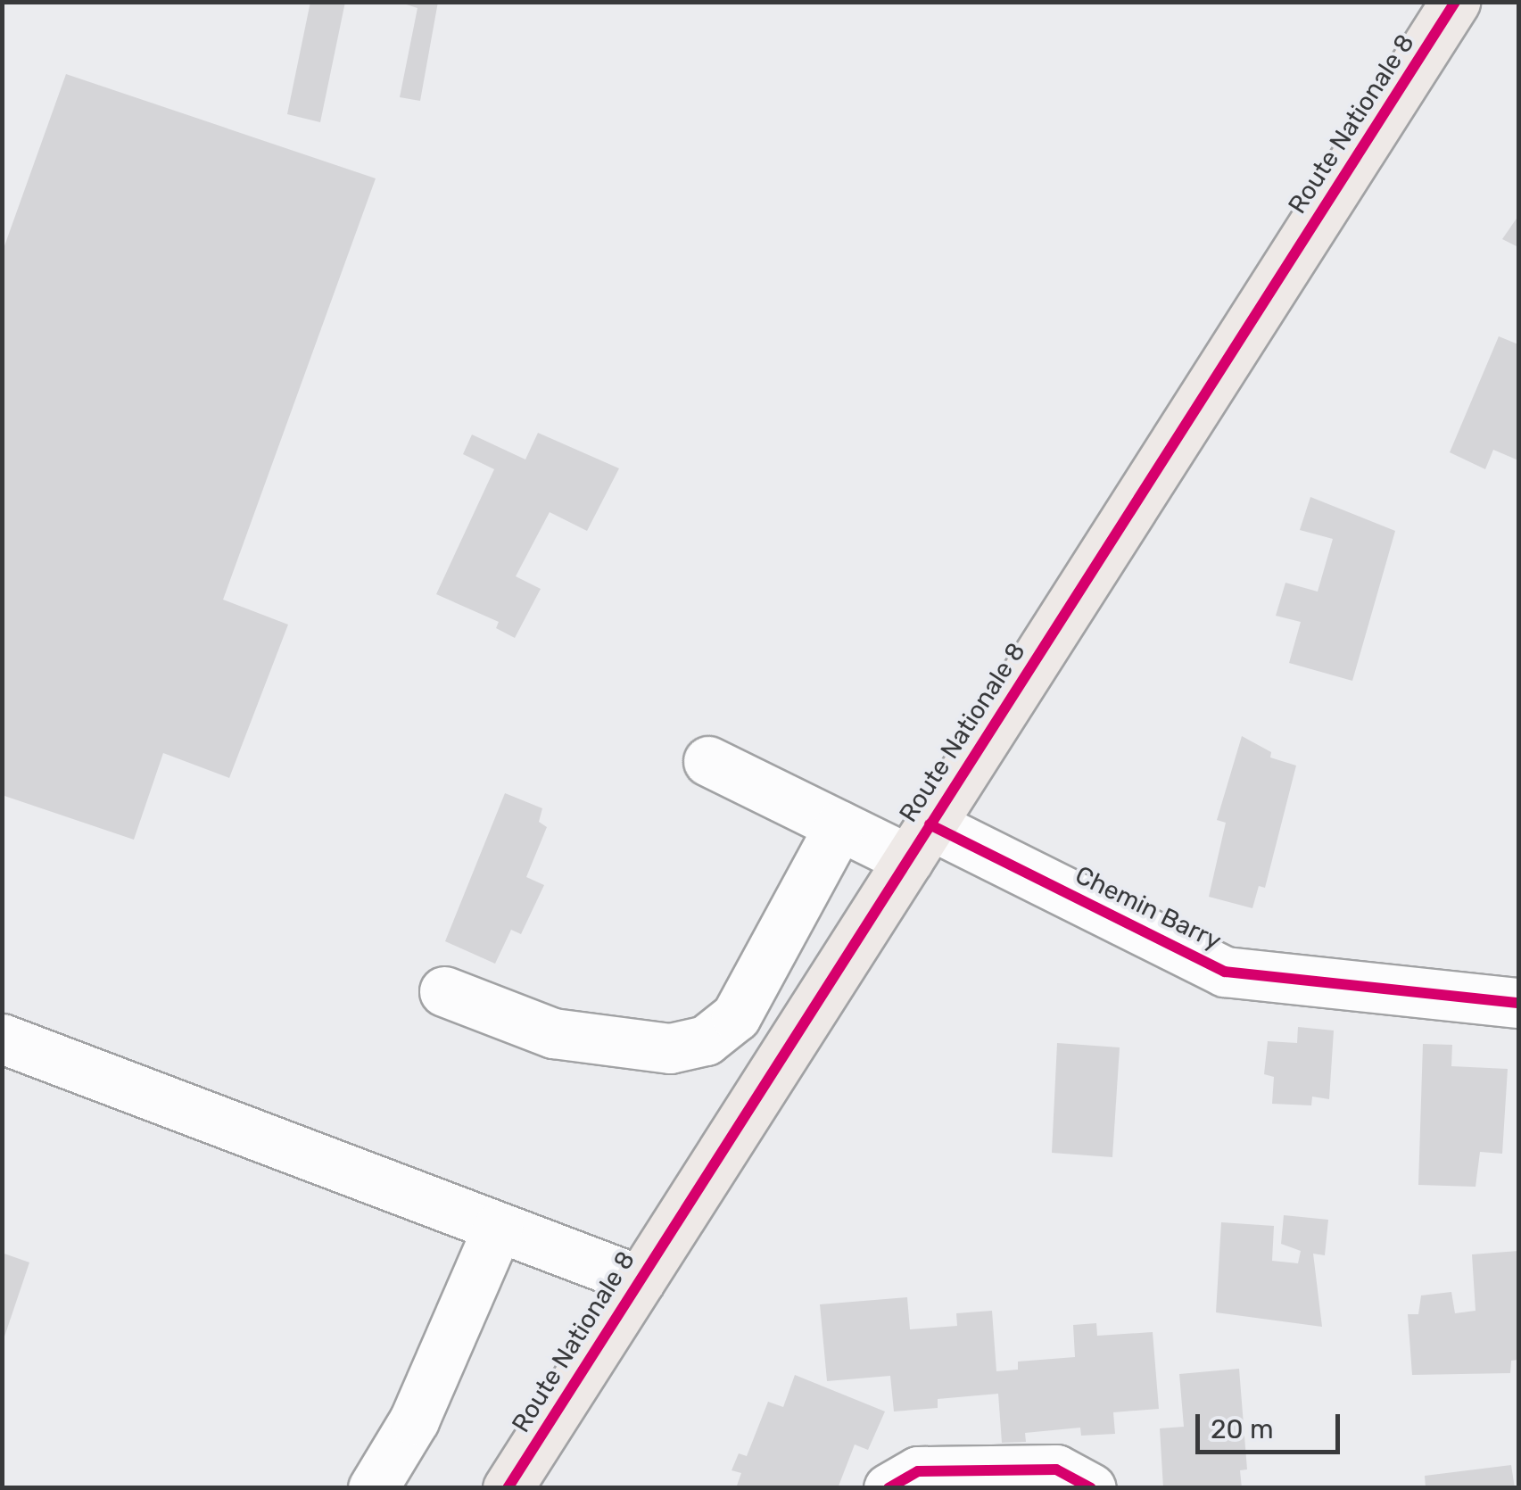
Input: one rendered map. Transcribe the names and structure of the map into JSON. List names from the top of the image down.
{
  "streets": {
    "main road": ["Route Nationale 8"],
    "street": ["Chemin Barry"]
  },
  "crossings": [
    ["Route Nationale 8", "Chemin Barry"]
  ],
  "scale_bar": "20 m"
}
